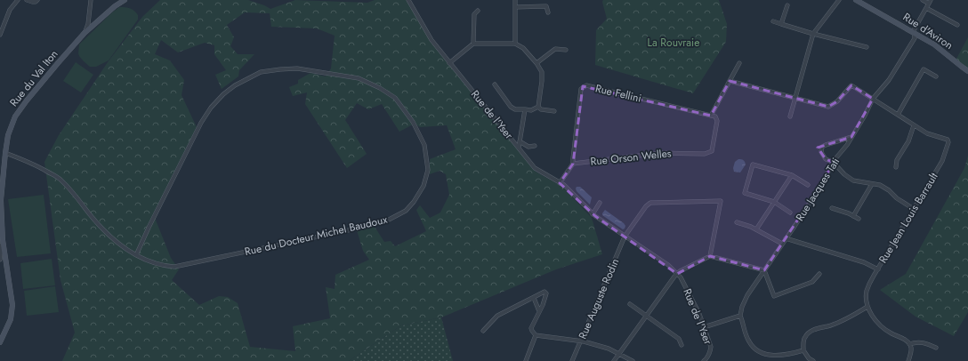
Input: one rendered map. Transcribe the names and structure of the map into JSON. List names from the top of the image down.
{
  "streets": {
    "street": [
      "Rue d'Aviron",
      "Rue du Val Iton",
      "Rue Fellini",
      "Rue de l'Yser",
      "Rue Orson Welles",
      "Rue Jacques Tati",
      "Rue Jean Louis Barrault",
      "Rue du Docteur Michel Baudoux",
      "Rue Auguste Rodin"
    ]
  },
  "crossings": [
    ["Rue d'Aviron", "Rue Jacques Tati"],
    ["Rue du Val Iton", "Rue du Docteur Michel Baudoux"],
    ["Rue Fellini", "Rue de l'Yser"],
    ["Rue Fellini", "Rue Orson Welles"],
    ["Rue de l'Yser", "Rue Auguste Rodin"],
    ["Rue Jacques Tati", "Rue Jean Louis Barrault"]
  ],
  "parks": ["La Rouvraie"]
}
